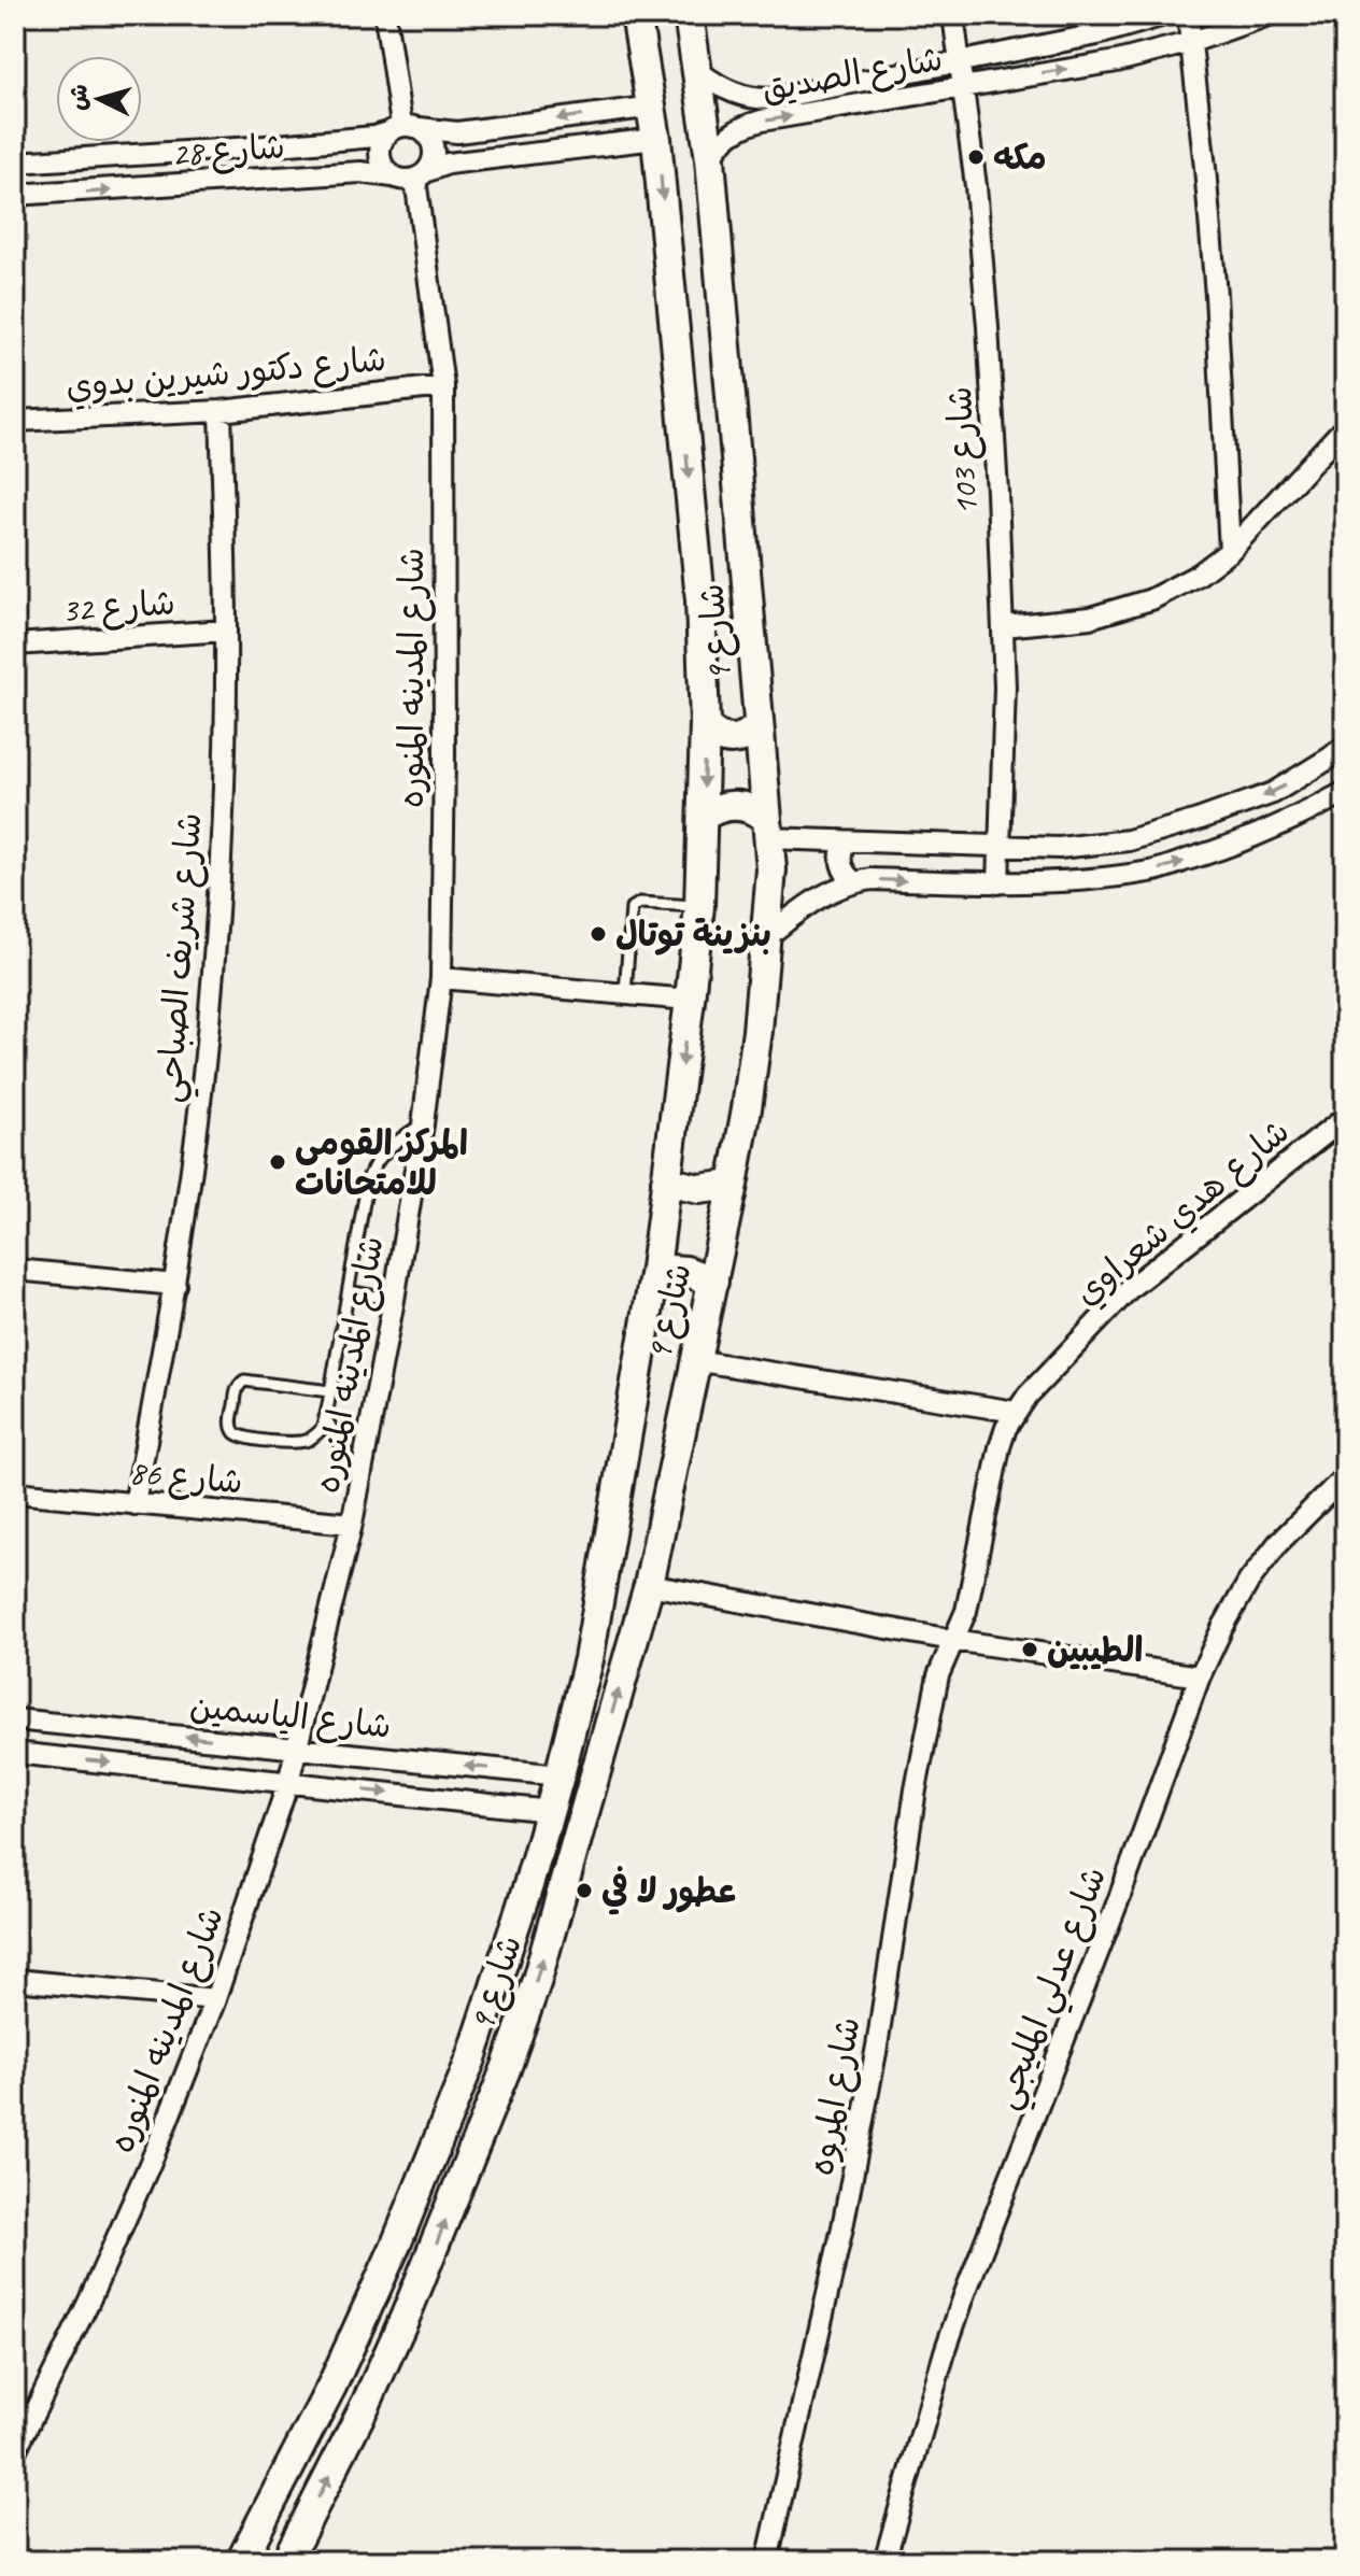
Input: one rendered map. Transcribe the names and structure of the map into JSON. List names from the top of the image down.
{
  "streets": {
    "main road": ["شارع 9"],
    "street": [
      "شارع الصديق",
      "شارع 28",
      "شارع دكتور شيرين بدوي",
      "شارع 103",
      "شارع 32",
      "شارع المدينه المنوره",
      "شارع شريف الصباحي",
      "شارع هدي شعراوي",
      "شارع 86",
      "شارع الياسمين",
      "شارع عدلي المليجي",
      "شارع المروه"
    ]
  },
  "crossings": [
    ["شارع الصديق", "شارع 103"],
    ["شارع الصديق", "شارع 9"],
    ["شارع 28", "شارع 9"],
    ["شارع 28", "شارع المدينه المنوره"],
    ["شارع دكتور شيرين بدوي", "شارع المدينه المنوره"],
    ["شارع دكتور شيرين بدوي", "شارع شريف الصباحي"],
    ["شارع 32", "شارع شريف الصباحي"],
    ["شارع 9", "شارع الياسمين"],
    ["شارع المدينه المنوره", "شارع 86"],
    ["شارع المدينه المنوره", "شارع الياسمين"],
    ["شارع شريف الصباحي", "شارع 86"],
    ["شارع هدي شعراوي", "شارع المروه"]
  ],
  "places": [
    "مكه",
    "بنزينة توتال",
    "المركز القومى للامتحانات",
    "الطيبين",
    "عطور لا في"
  ],
  "north": "left"
}
